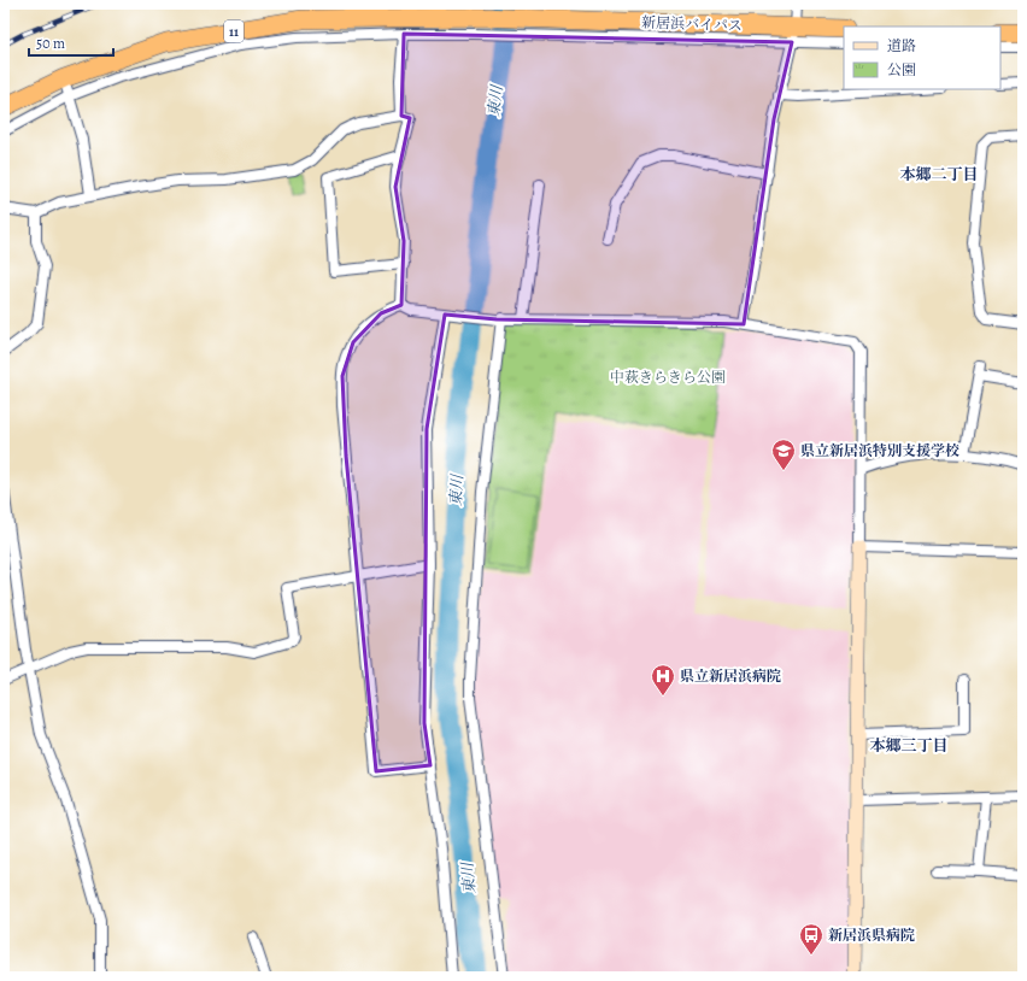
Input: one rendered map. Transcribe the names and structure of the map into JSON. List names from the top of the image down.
{
  "streets": {
    "highway": ["新居浜バイパス", "11"]
  },
  "districts": ["本郷二丁目", "本郷三丁目"],
  "water": ["東川"],
  "parks": ["中萩きらきら公園"],
  "places": {
    "school or university": ["県立新居浜特別支援学校"],
    "hospital": ["県立新居浜病院"],
    "bus stop": ["新居浜県病院"]
  },
  "legend": ["道路", "公園"],
  "scale_bar": "50 m"
}
